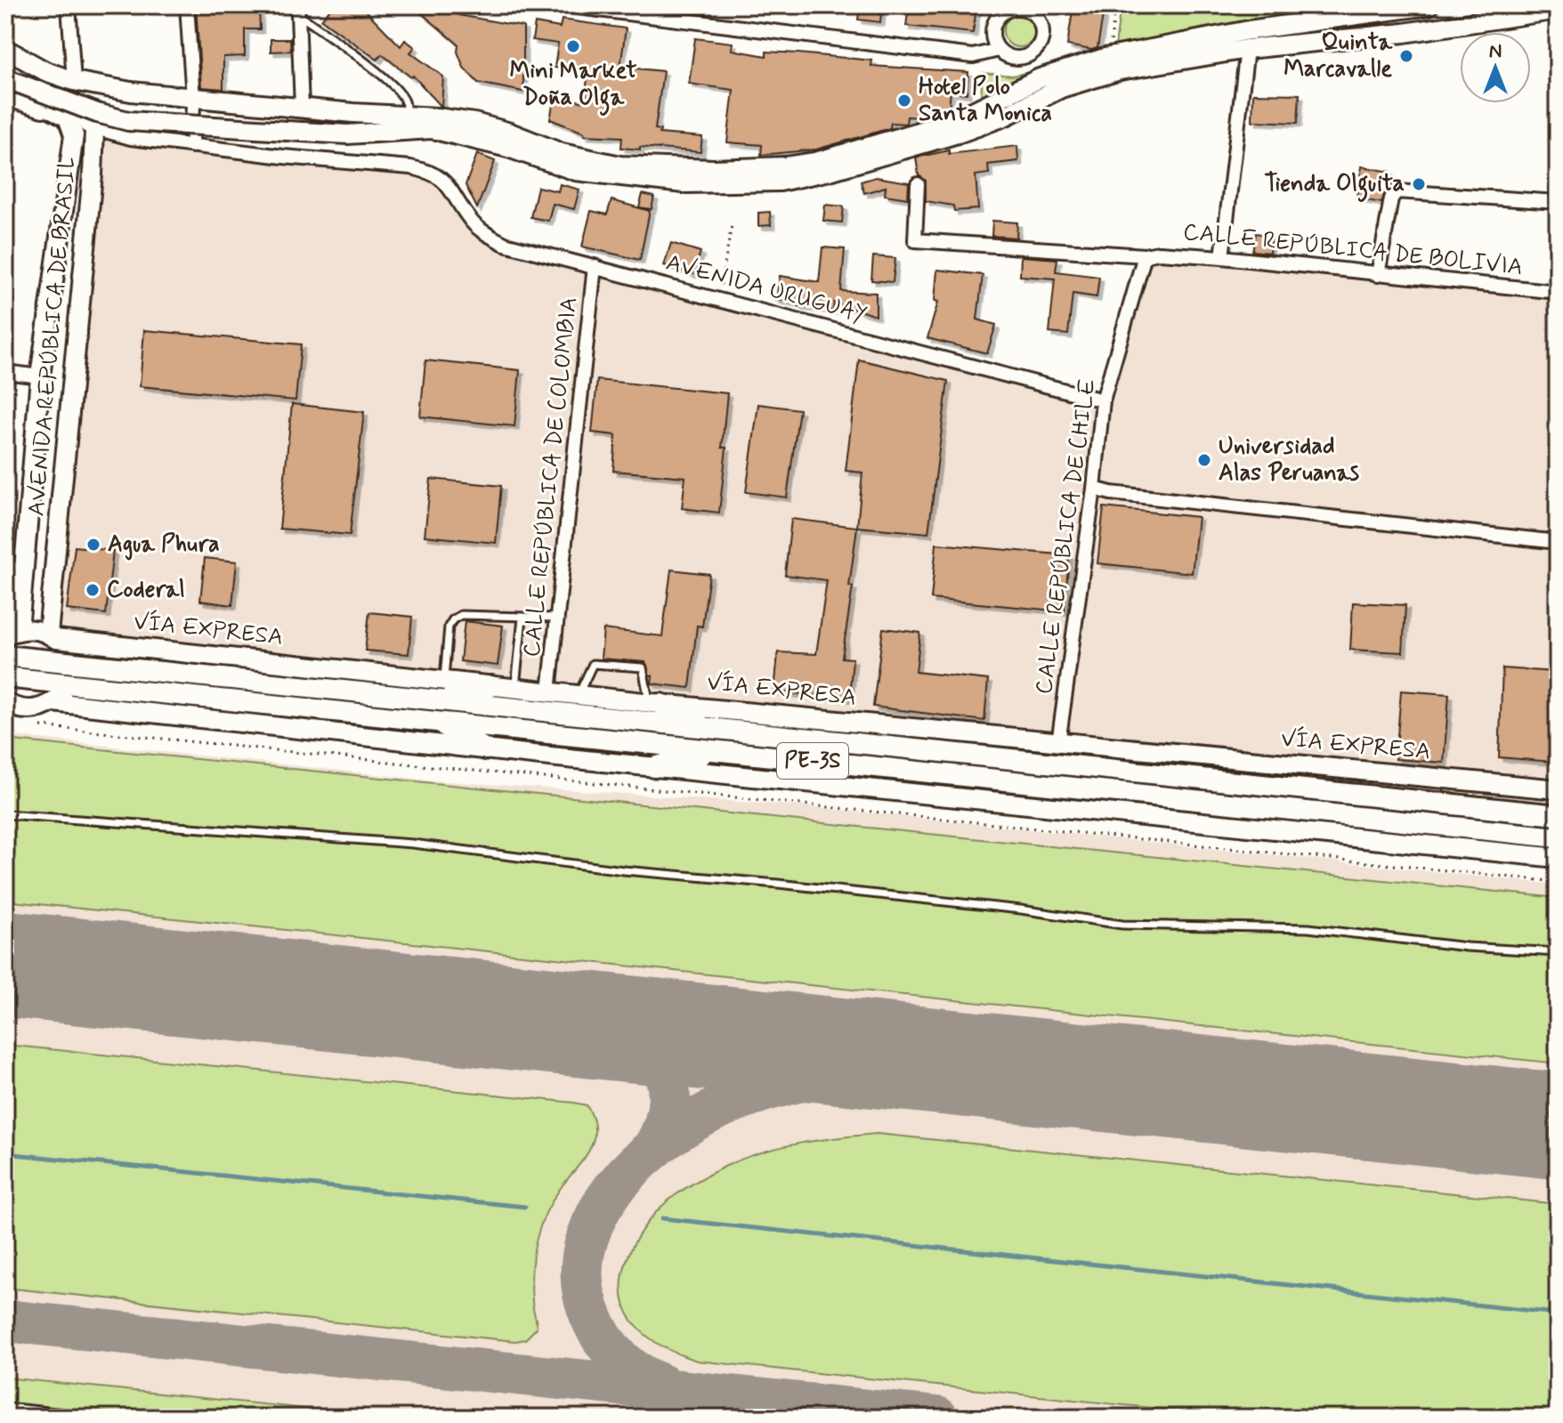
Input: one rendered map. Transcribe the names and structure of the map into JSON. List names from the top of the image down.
{
  "streets": {
    "main road": ["AVENIDA REPÚBLICA DE BRASIL", "VÍA EXPRESA", "PE-3S"],
    "street": [
      "CALLE REPÚBLICA DE BOLIVIA",
      "AVENIDA URUGUAY",
      "CALLE REPÚBLICA DE COLOMBIA",
      "CALLE REPÚBLICA DE CHILE"
    ]
  },
  "crossings": [
    ["CALLE REPÚBLICA DE BOLIVIA", "CALLE REPÚBLICA DE CHILE"],
    ["AVENIDA URUGUAY", "CALLE REPÚBLICA DE COLOMBIA"],
    ["AVENIDA URUGUAY", "CALLE REPÚBLICA DE CHILE"],
    ["AVENIDA REPÚBLICA DE BRASIL", "VÍA EXPRESA"],
    ["CALLE REPÚBLICA DE COLOMBIA", "VÍA EXPRESA"],
    ["CALLE REPÚBLICA DE CHILE", "VÍA EXPRESA"]
  ],
  "places": [
    "Mini Market Doña Olga",
    "Quinta Marcavalle",
    "Hotel Polo Santa Monica",
    "Tienda Olguita",
    "Universidad Alas Peruanas",
    "Agua Phura",
    "Coderal"
  ],
  "north": "top"
}
